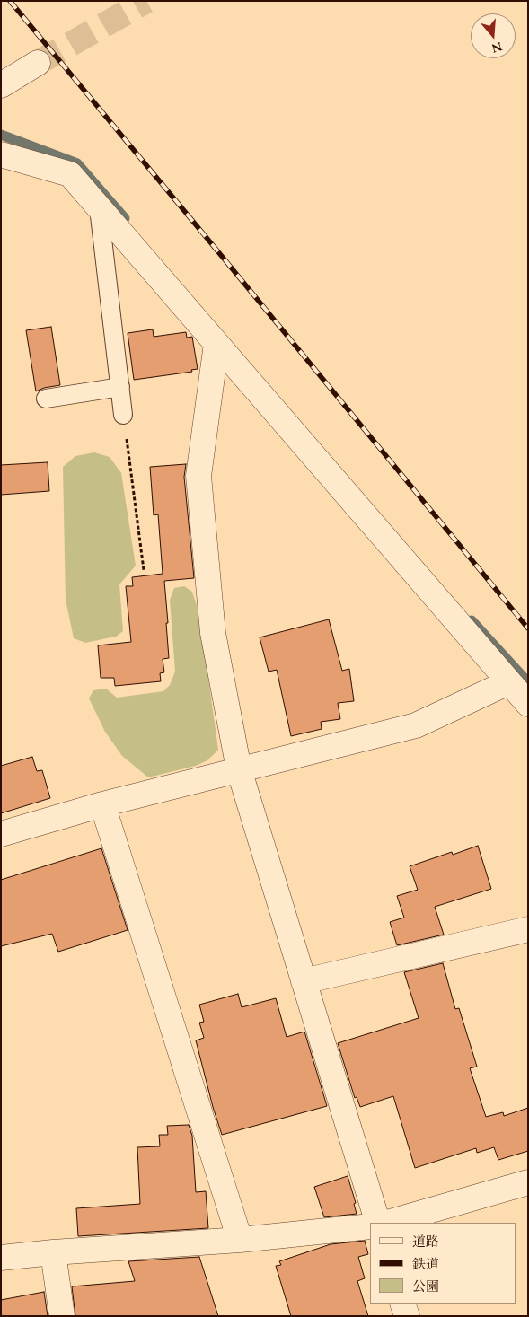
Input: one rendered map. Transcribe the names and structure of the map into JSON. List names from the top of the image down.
{
  "legend": ["道路", "鉄道", "公園"],
  "north": "bottom"
}
